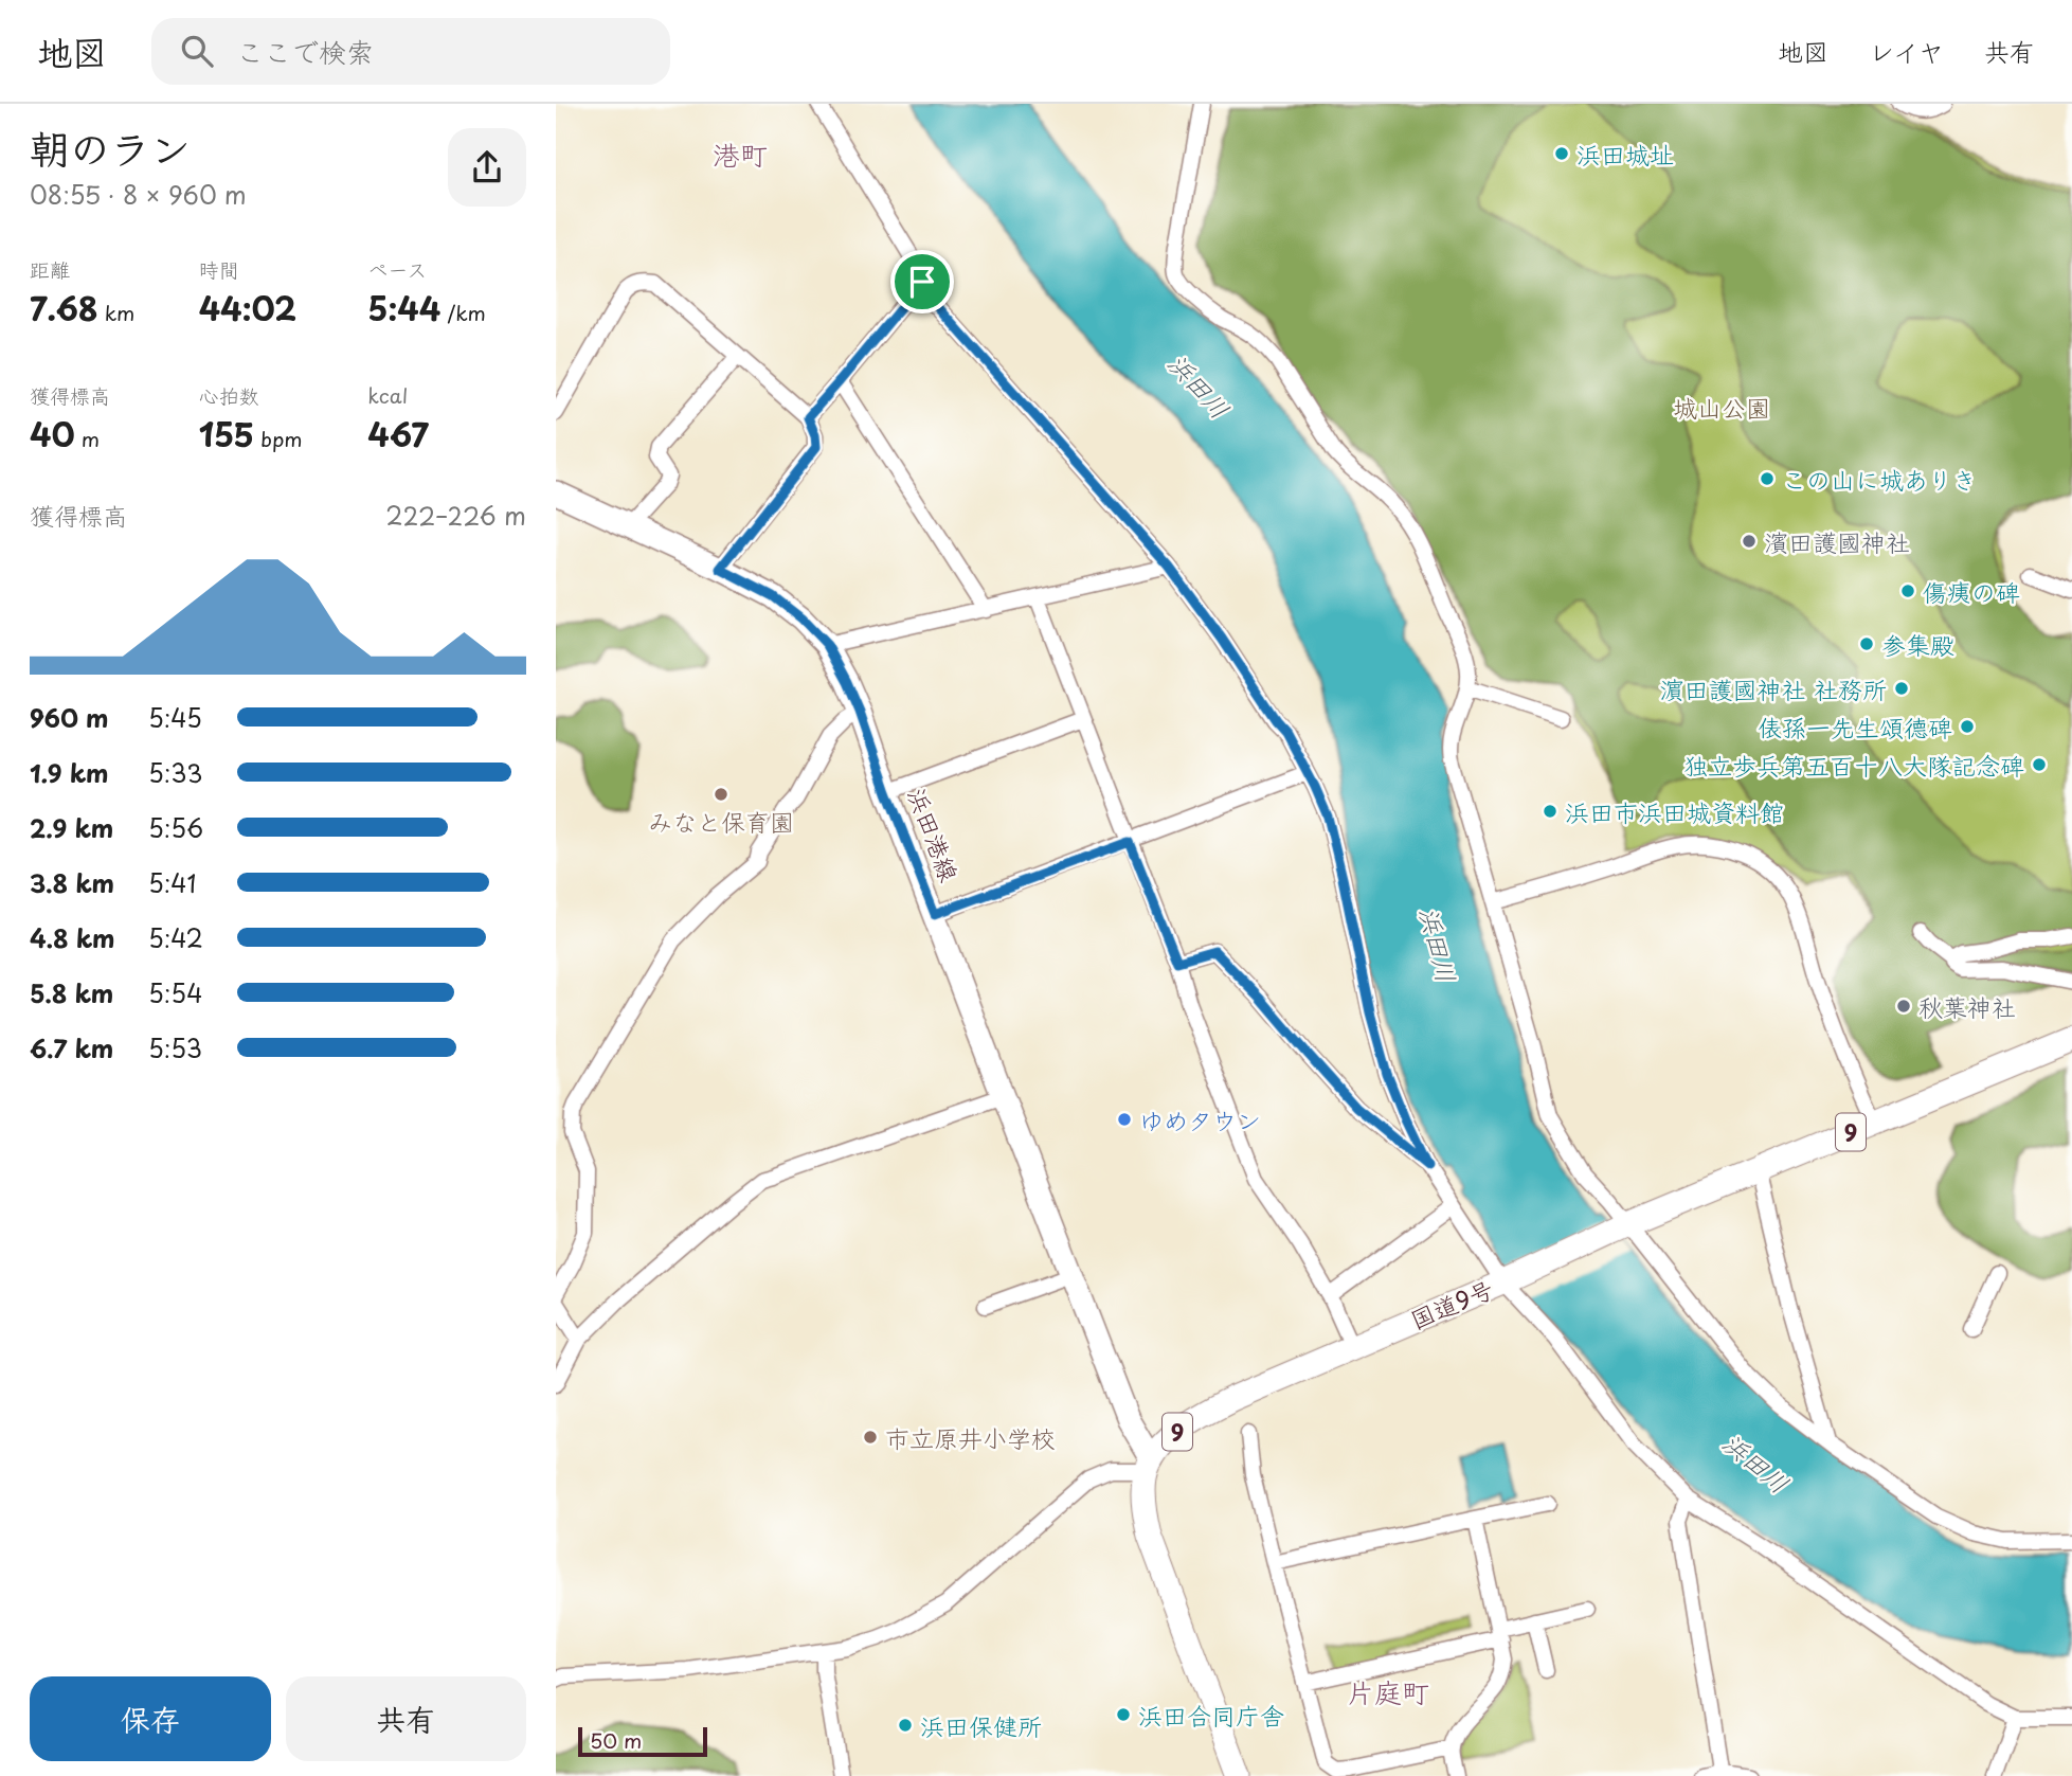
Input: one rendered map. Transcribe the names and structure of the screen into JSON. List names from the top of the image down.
{
  "streets": {
    "highway": ["9", "国道9号"],
    "main road": ["浜田港線"]
  },
  "crossings": [
    ["浜田港線", "9"],
    ["浜田港線", "国道9号"],
    ["9", "国道9号"]
  ],
  "districts": ["港町", "片庭町"],
  "water": ["浜田川"],
  "parks": ["城山公園"],
  "places": [
    "浜田城址",
    "この山に城ありき",
    "濱田護國神社",
    "傷痍の碑",
    "参集殿",
    "濵田護國神社 社務所",
    "俵孫一先生頌德碑",
    "独立歩兵第五百十八大隊記念碑",
    "みなと保育園",
    "浜田市浜田城資料館",
    "秋葉神社",
    "ゆめタウン",
    "市立原井小学校",
    "浜田合同庁舎",
    "浜田保健所"
  ],
  "scale_bar": "50 m",
  "page": {
    "header": "地図",
    "search": "ここで検索",
    "nav": ["地図", "レイヤ", "共有"],
    "heading": ["朝のラン", "08:55 · 8 × 960 m"],
    "stats": [
      ["距離", "7.68 km"],
      ["時間", "44:02"],
      ["ペース", "5:44 /km"],
      ["獲得標高", "40 m"],
      ["心拍数", "155 bpm"],
      ["kcal", "467"]
    ],
    "chart": ["獲得標高", "222–226 m"],
    "list": [
      {
        "name": "960 m",
        "note": "5:45"
      },
      {
        "name": "1.9 km",
        "note": "5:33"
      },
      {
        "name": "2.9 km",
        "note": "5:56"
      },
      {
        "name": "3.8 km",
        "note": "5:41"
      },
      {
        "name": "4.8 km",
        "note": "5:42"
      },
      {
        "name": "5.8 km",
        "note": "5:54"
      },
      {
        "name": "6.7 km",
        "note": "5:53"
      }
    ],
    "buttons": ["保存", "共有"],
    "scale": "50 m"
  }
}
